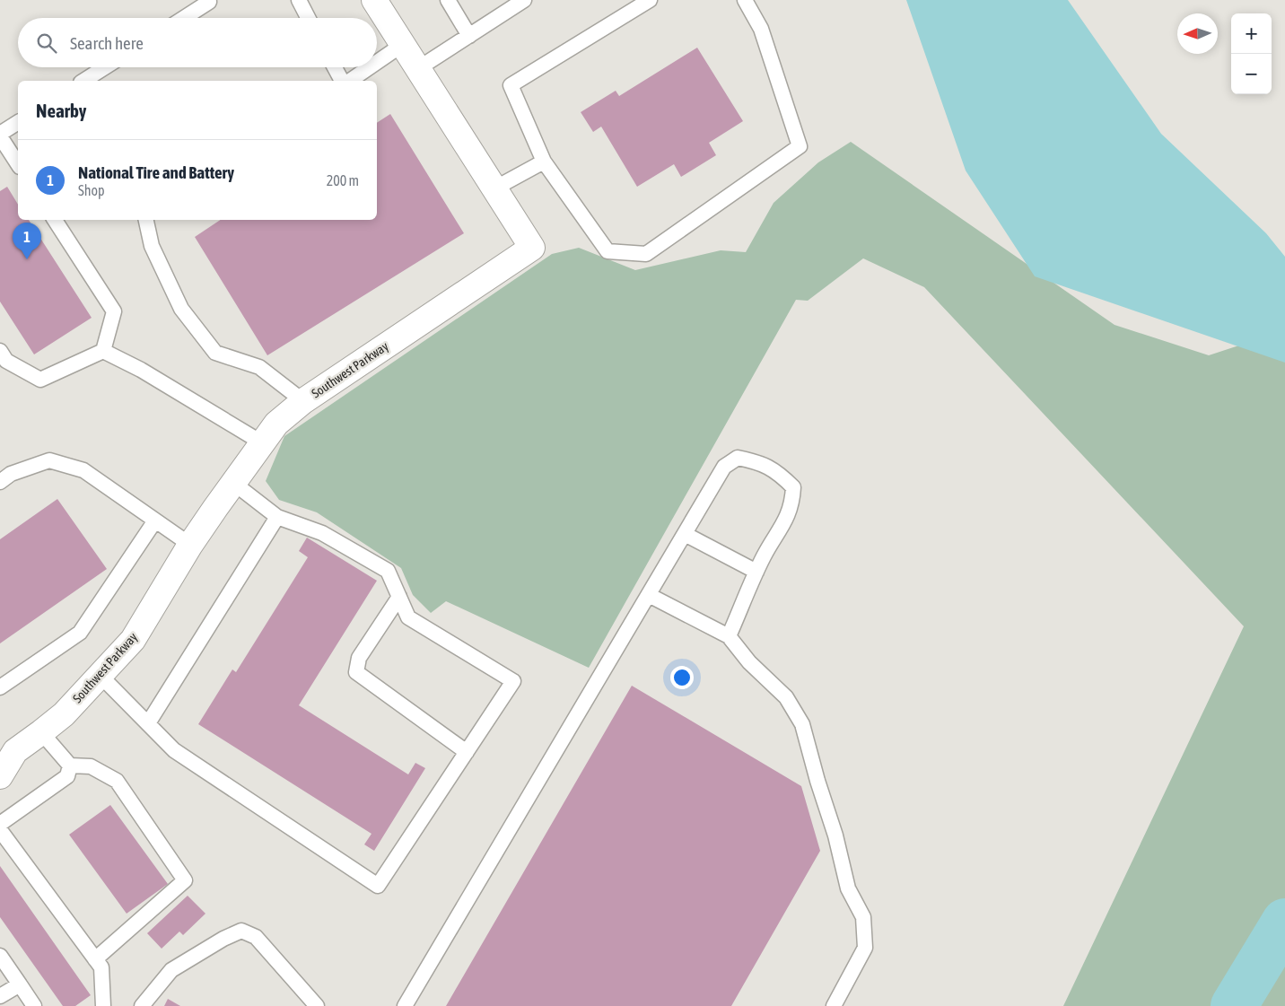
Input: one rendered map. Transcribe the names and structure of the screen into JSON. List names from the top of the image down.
{
  "streets": {
    "street": ["Southwest Parkway"]
  },
  "north": "left",
  "page": {
    "map_buttons": ["+", "−"],
    "search": "Search here",
    "heading": "Nearby",
    "list": [
      {
        "mark": "1",
        "name": "National Tire and Battery",
        "note": "Shop",
        "value": "200 m"
      }
    ],
    "pins": "1"
  }
}
